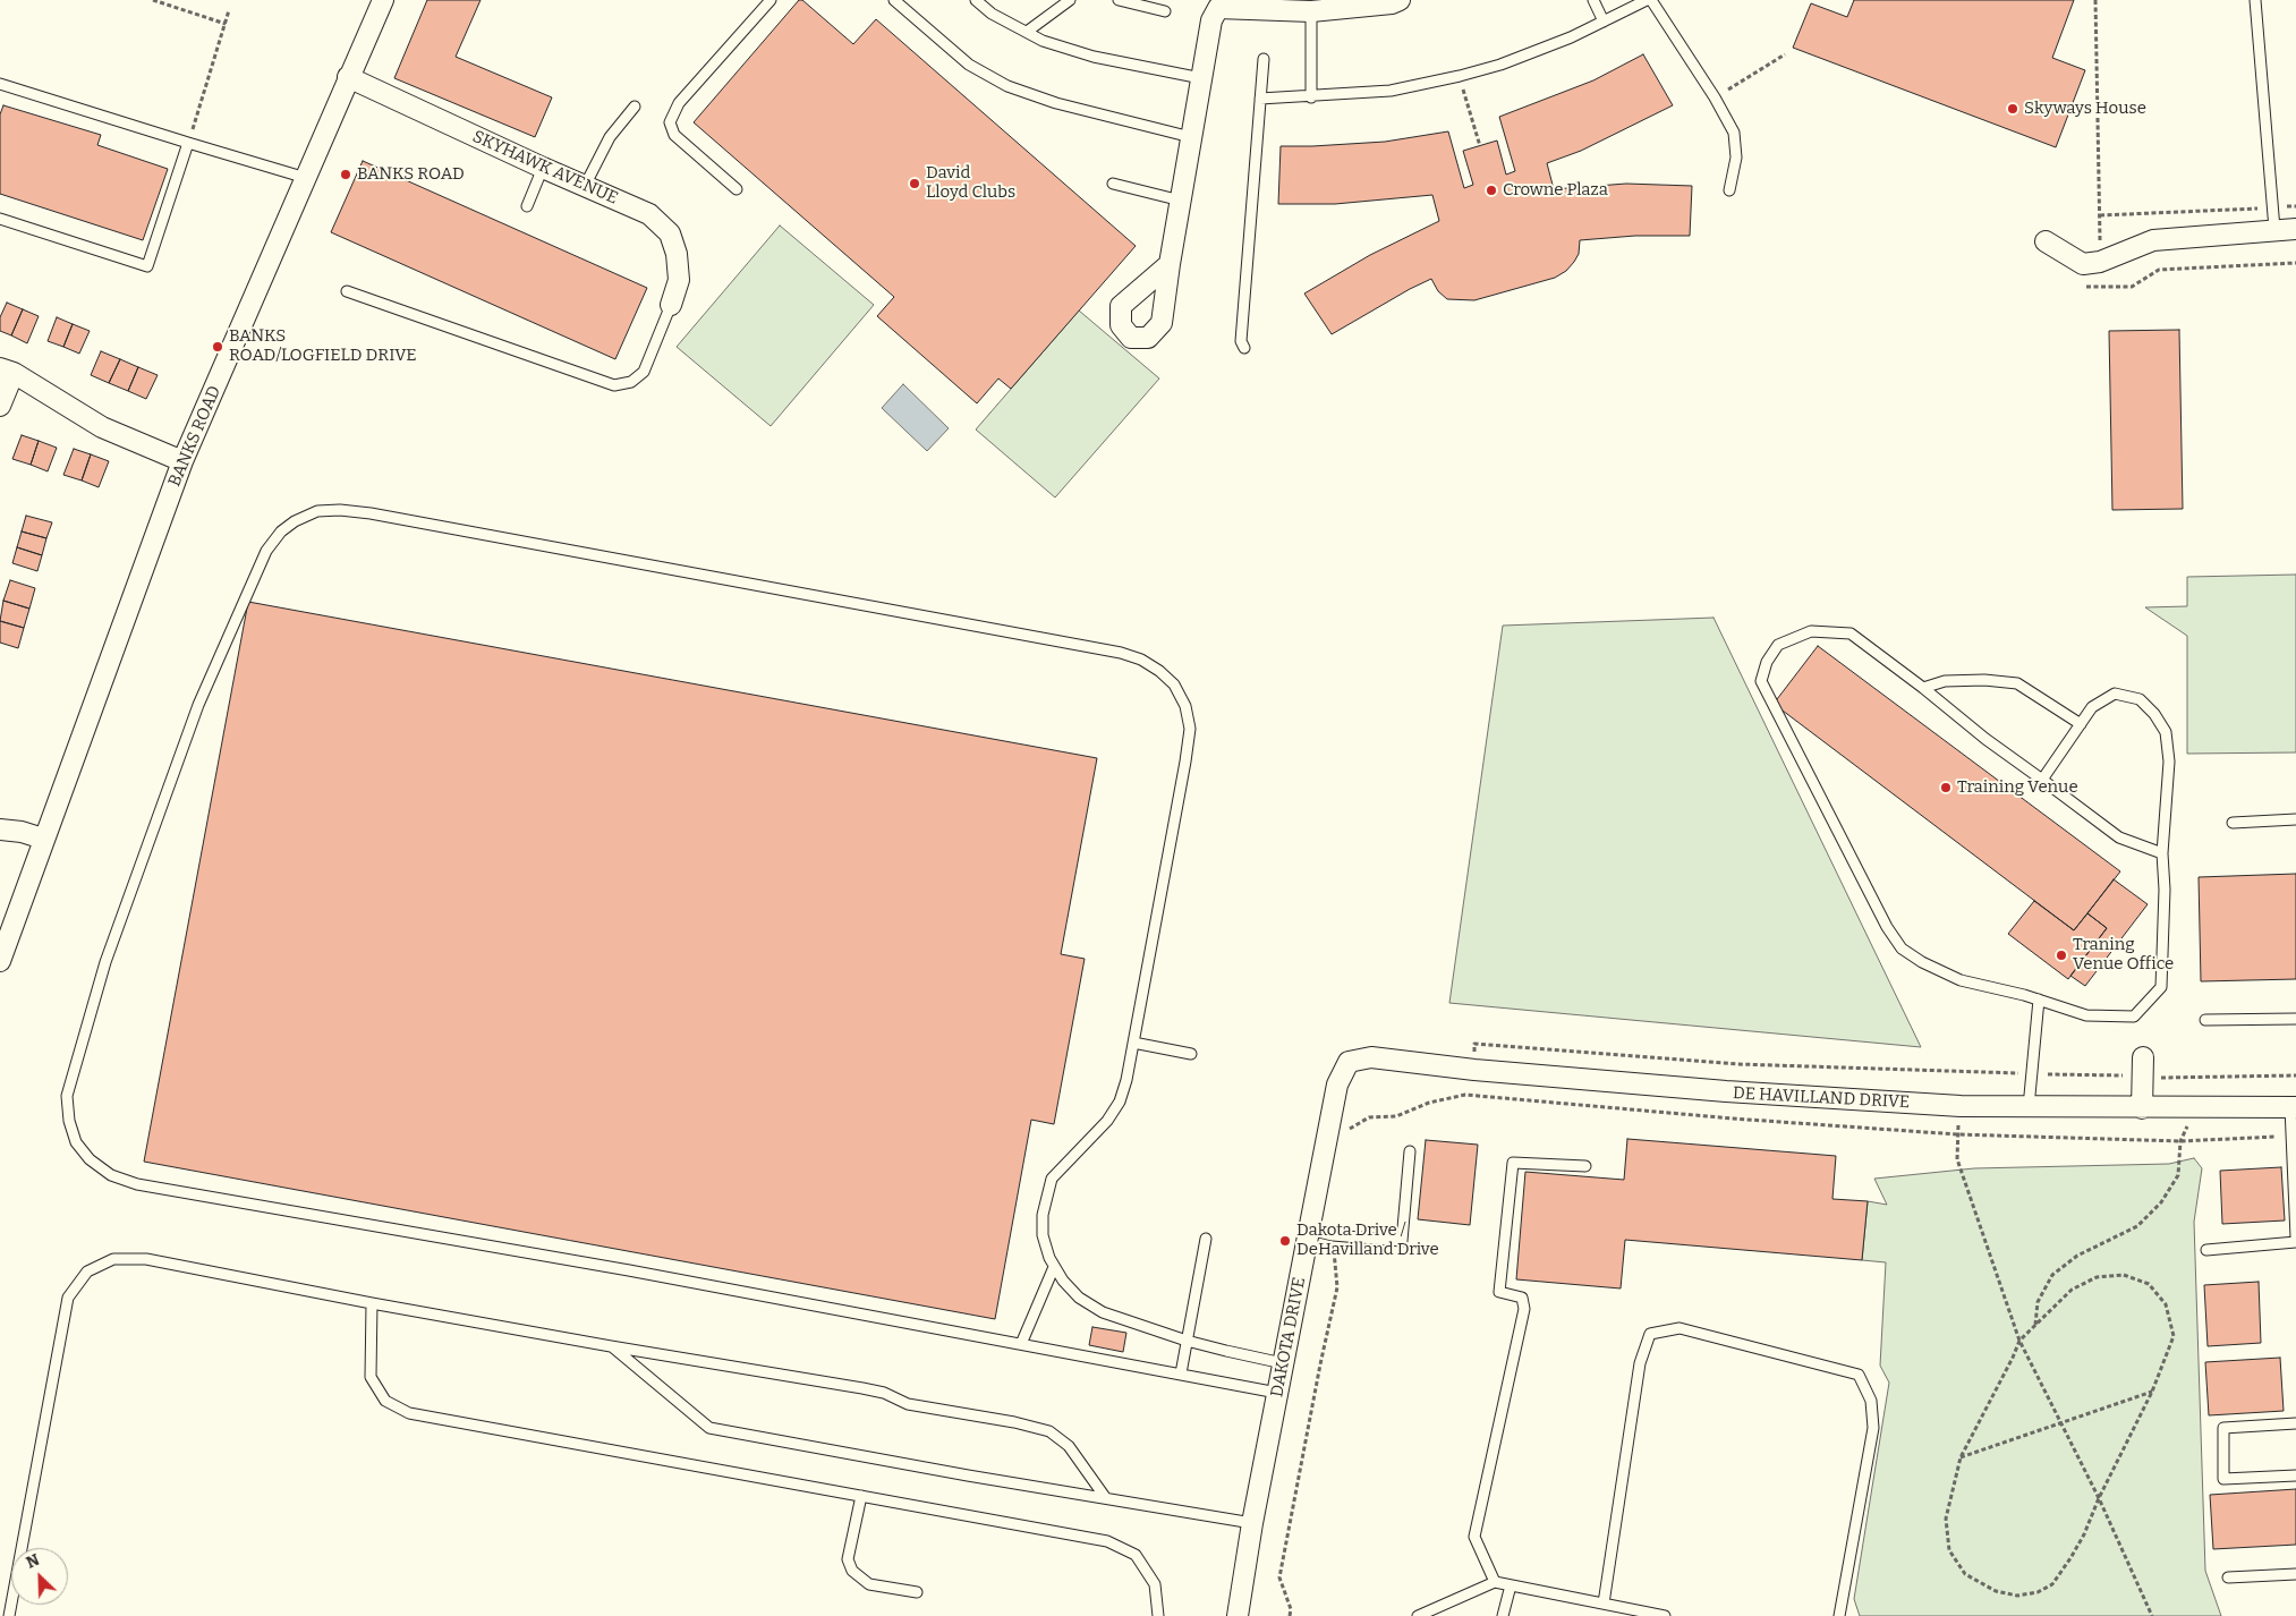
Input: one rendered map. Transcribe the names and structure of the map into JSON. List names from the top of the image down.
{
  "streets": {
    "street": [
      "SKYHAWK AVENUE",
      "BANKS ROAD",
      "DE HAVILLAND DRIVE",
      "DAKOTA DRIVE"
    ]
  },
  "crossings": [
    ["SKYHAWK AVENUE", "BANKS ROAD"],
    ["DE HAVILLAND DRIVE", "DAKOTA DRIVE"]
  ],
  "places": [
    "Skyways House",
    "BANKS ROAD",
    "David Lloyd Clubs",
    "Crowne Plaza",
    "BANKS ROAD/LOGFIELD DRIVE",
    "Training Venue",
    "Traning Venue Office",
    "Dakota Drive / DeHavilland Drive"
  ],
  "north": "top left"
}
